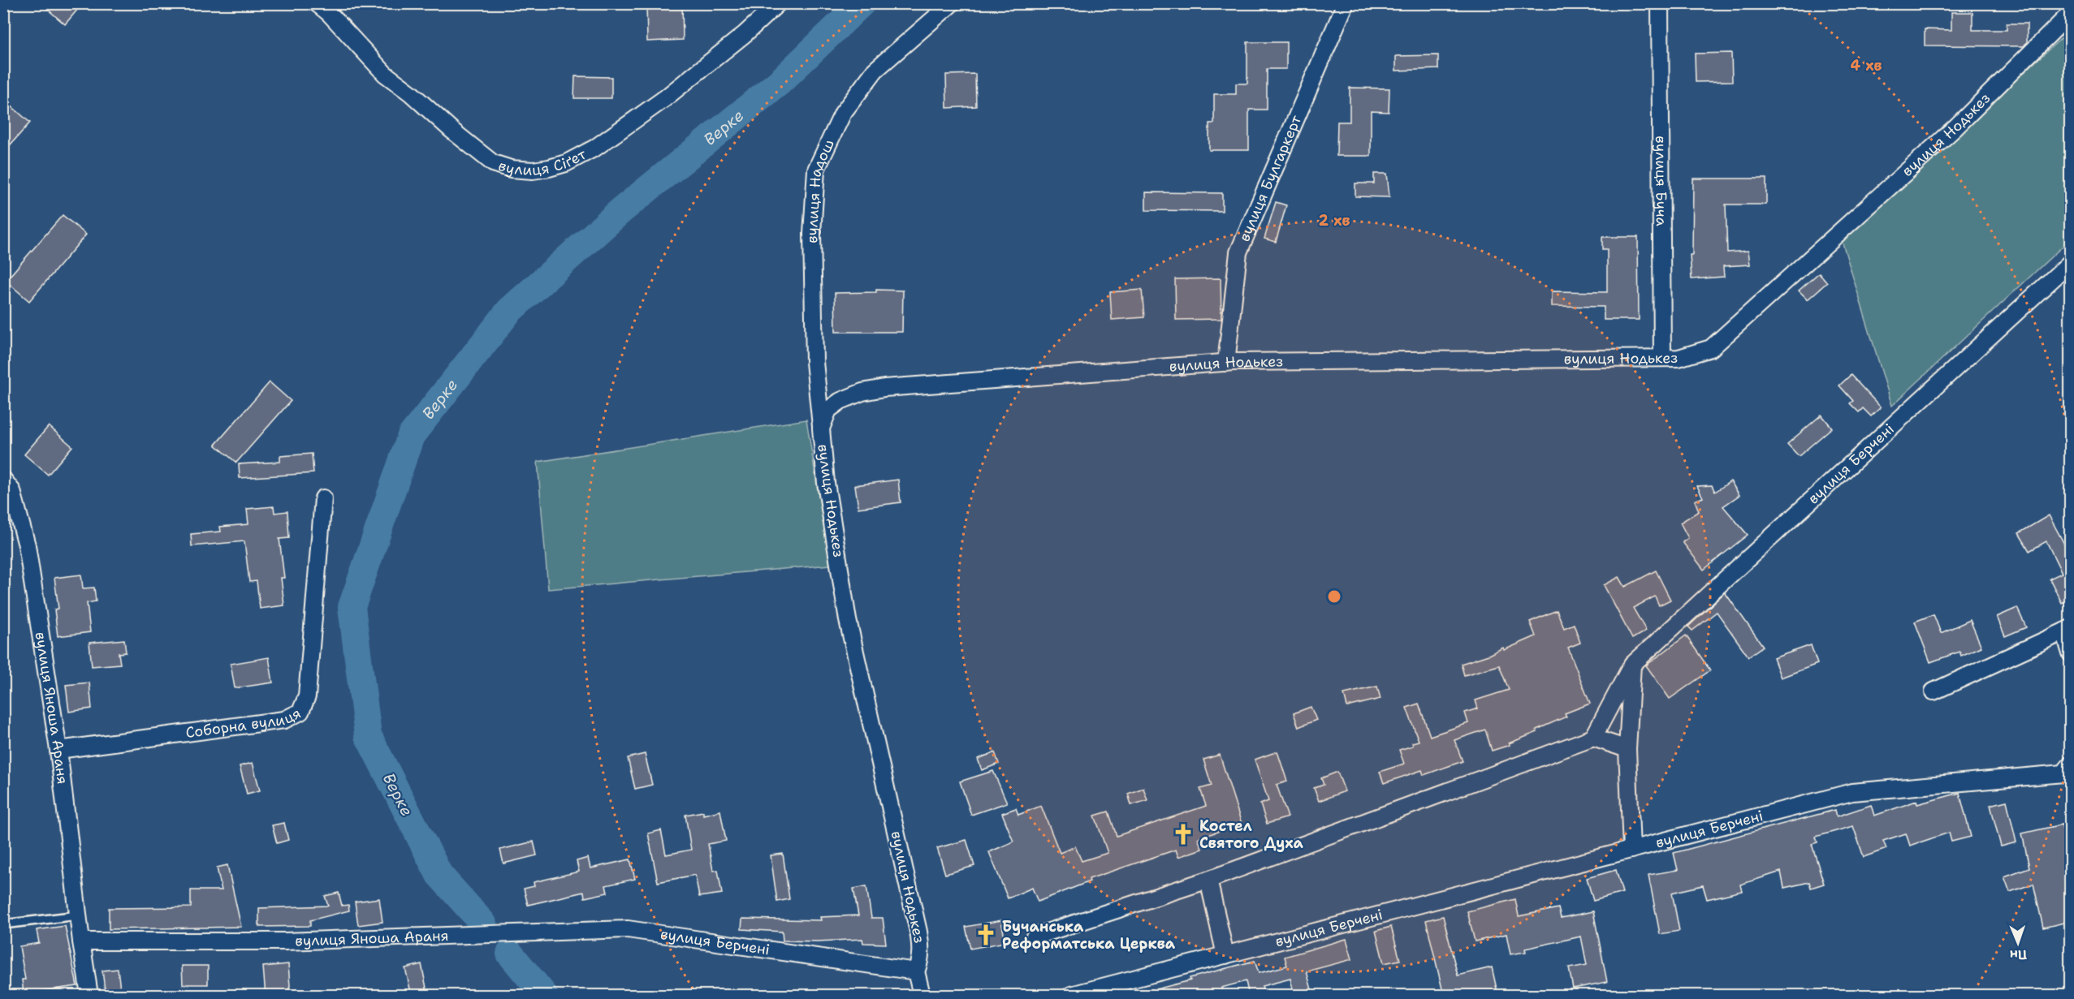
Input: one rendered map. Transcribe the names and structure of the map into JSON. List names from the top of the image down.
{
  "streets": {
    "street": [
      "вулиця Нодькез",
      "вулиця Сіґет",
      "вулиця Булгаркерт",
      "вулиця Буча",
      "вулиця Надош",
      "вулиця Берчені",
      "вулиця Яноша Араня",
      "Соборна вулиця"
    ]
  },
  "crossings": [
    ["вулиця Нодькез", "вулиця Булгаркерт"],
    ["вулиця Нодькез", "вулиця Буча"],
    ["вулиця Нодькез", "вулиця Надош"],
    ["вулиця Нодькез", "вулиця Берчені"],
    ["вулиця Берчені", "вулиця Яноша Араня"],
    ["вулиця Яноша Араня", "Соборна вулиця"]
  ],
  "water": ["Верке"],
  "places": {
    "church": ["Костел Святого Духа", "Бучанська Реформатська Церква"]
  },
  "north": "bottom",
  "rings": ["4 хв", "2 хв"]
}
